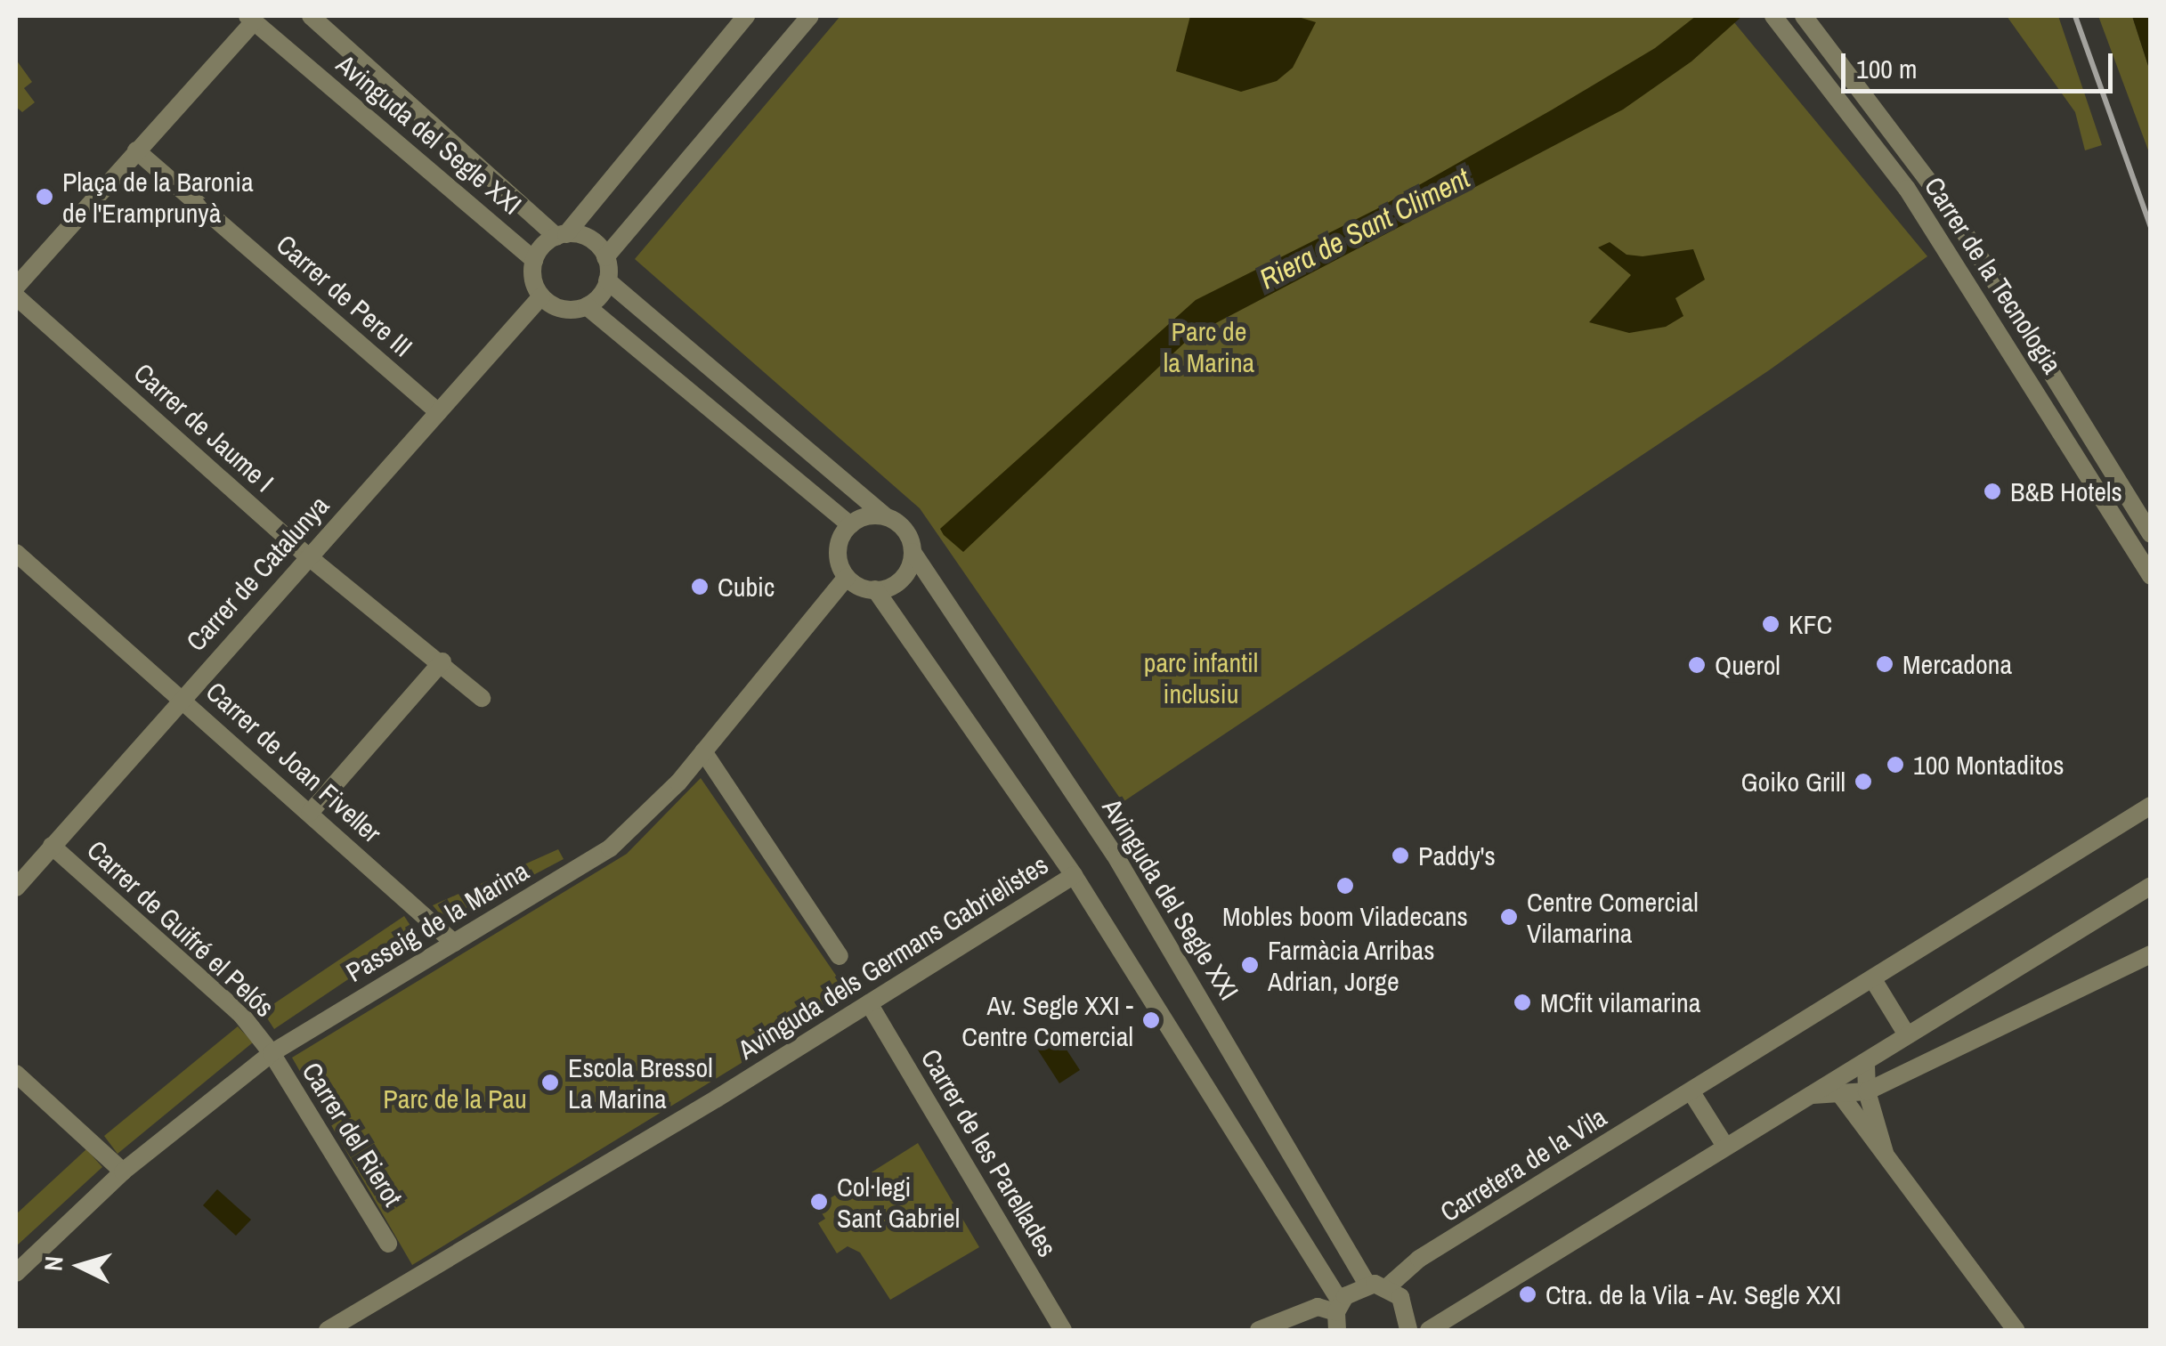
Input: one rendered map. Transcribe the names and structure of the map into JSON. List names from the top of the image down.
{
  "streets": {
    "street": [
      "Avinguda del Segle XXI",
      "Carrer de la Tecnologia",
      "Carrer de Pere III",
      "Carrer de Jaume I",
      "Carrer de Catalunya",
      "Carrer de Joan Fiveller",
      "Passeig de la Marina",
      "Carrer de Guifré el Pelós",
      "Avinguda dels Germans Gabrielistes",
      "Carrer del Rierot",
      "Carrer de les Parellades",
      "Carretera de la Vila"
    ]
  },
  "crossings": [
    ["Avinguda del Segle XXI", "Carrer de Catalunya"],
    ["Avinguda del Segle XXI", "Passeig de la Marina"],
    ["Carrer de Pere III", "Carrer de Catalunya"],
    ["Carrer de Jaume I", "Carrer de Catalunya"],
    ["Carrer de Catalunya", "Carrer de Joan Fiveller"],
    ["Carrer de Catalunya", "Carrer de Guifré el Pelós"],
    ["Carrer de Joan Fiveller", "Passeig de la Marina"],
    ["Passeig de la Marina", "Carrer de Guifré el Pelós"],
    ["Passeig de la Marina", "Carrer del Rierot"],
    ["Carrer de Guifré el Pelós", "Carrer del Rierot"],
    ["Avinguda dels Germans Gabrielistes", "Carrer de les Parellades"]
  ],
  "water": ["Riera de Sant Climent"],
  "parks": ["Parc de la Marina", "parc infantil inclusiu", "Parc de la Pau"],
  "places": [
    "Plaça de la Baronia de l'Eramprunyà",
    "B&B Hotels",
    "Cubic",
    "KFC",
    "Mercadona",
    "Querol",
    "100 Montaditos",
    "Goiko Grill",
    "Paddy's",
    "Mobles boom Viladecans",
    "Centre Comercial Vilamarina",
    "Farmàcia Arribas Adrian, Jorge",
    "MCfit vilamarina",
    "Av. Segle XXI - Centre Comercial",
    "Escola Bressol La Marina",
    "Col·legi Sant Gabriel",
    "Ctra. de la Vila - Av. Segle XXI"
  ],
  "scale_bar": "100 m",
  "north": "left"
}
